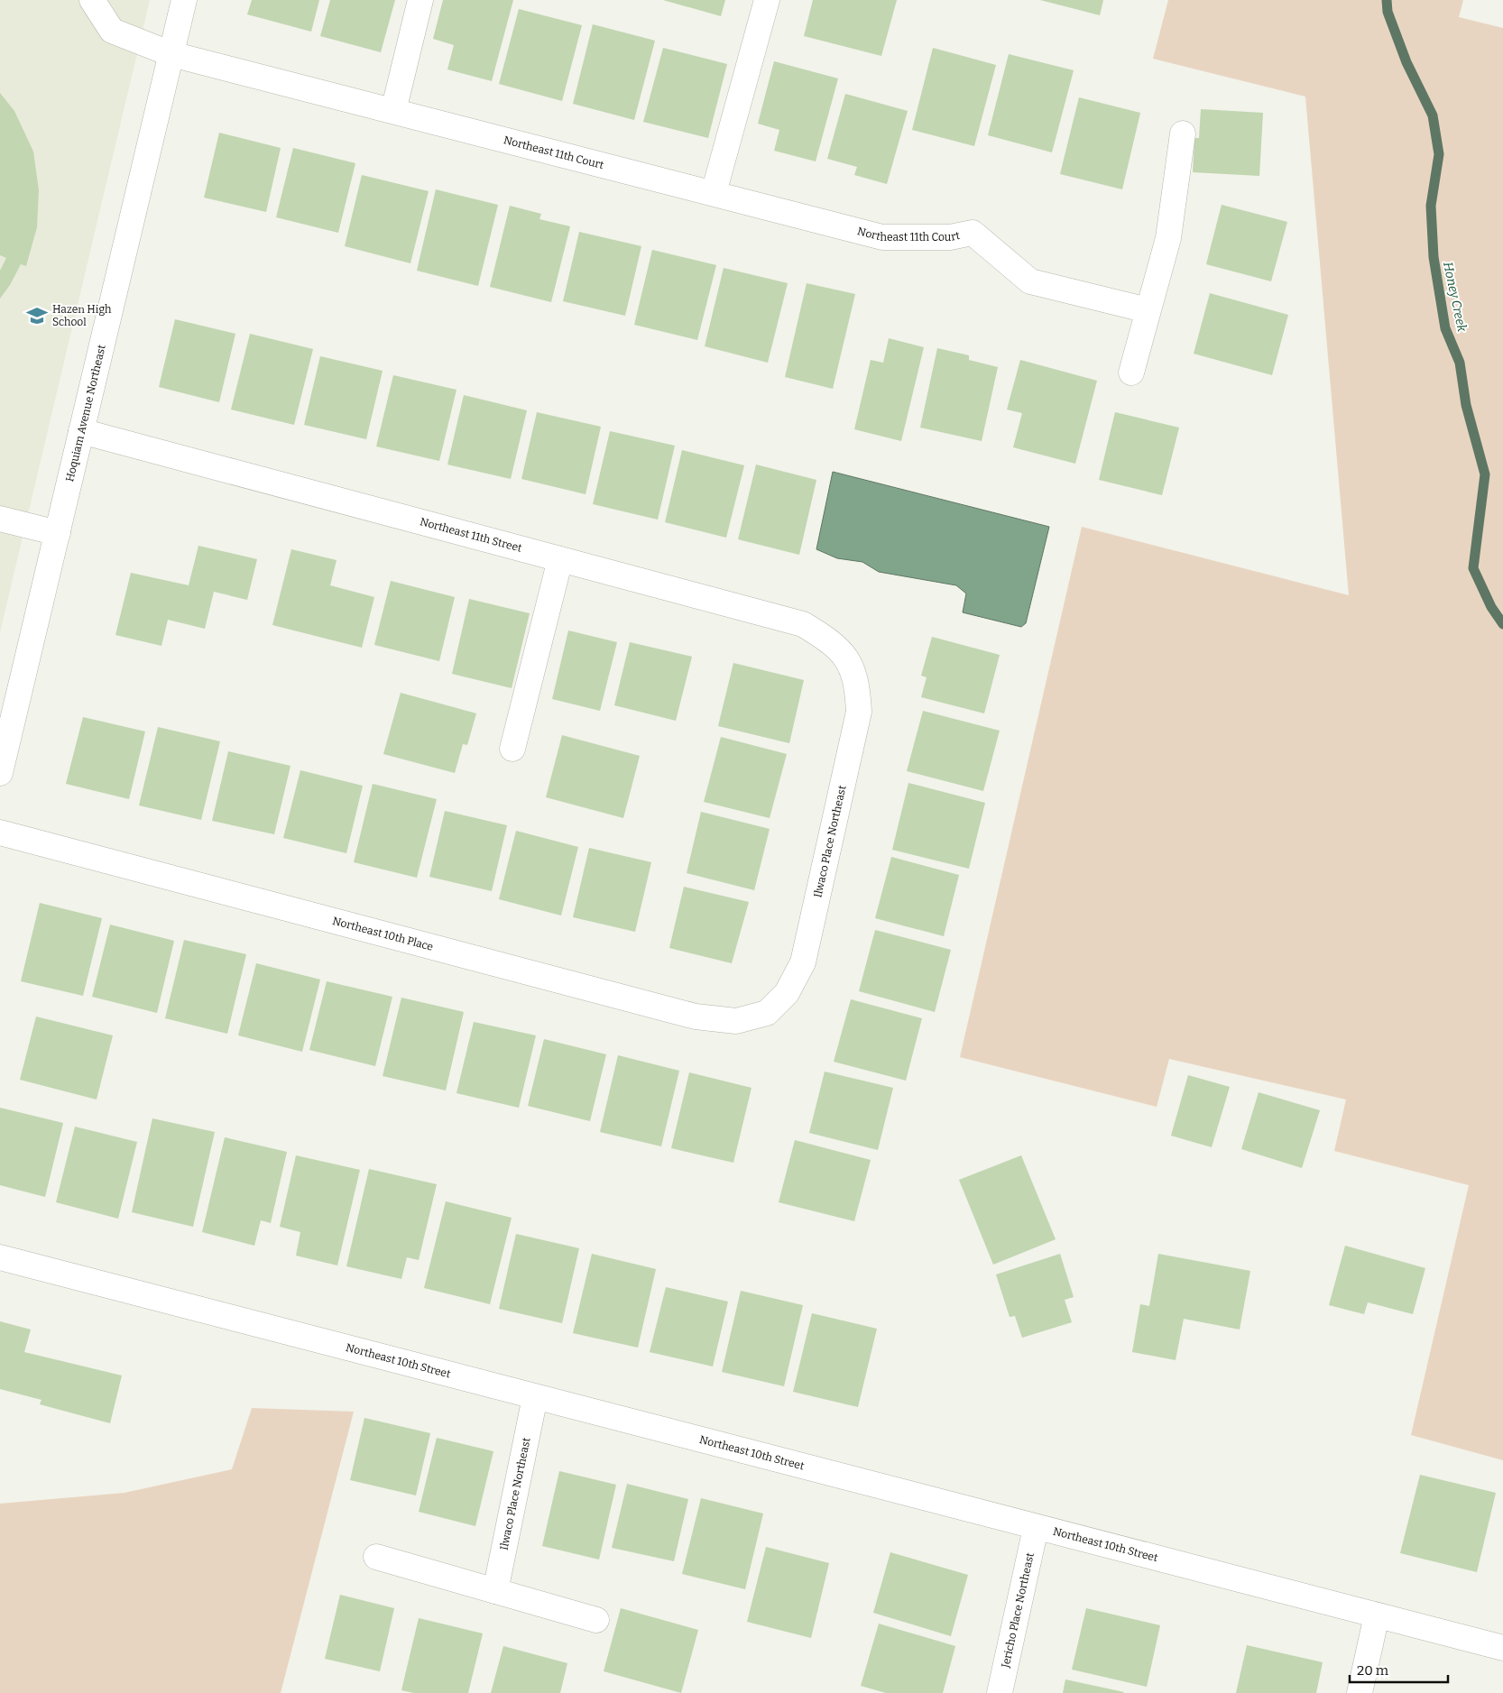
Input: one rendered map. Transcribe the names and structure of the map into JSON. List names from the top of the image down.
{
  "streets": {
    "street": [
      "Northeast 11th Court",
      "Hoquiam Avenue Northeast",
      "Northeast 11th Street",
      "Ilwaco Place Northeast",
      "Northeast 10th Place",
      "Northeast 10th Street",
      "Jericho Place Northeast"
    ]
  },
  "crossings": [
    ["Northeast 11th Court", "Hoquiam Avenue Northeast"],
    ["Hoquiam Avenue Northeast", "Northeast 11th Street"],
    ["Northeast 11th Street", "Ilwaco Place Northeast"],
    ["Ilwaco Place Northeast", "Northeast 10th Place"],
    ["Ilwaco Place Northeast", "Northeast 10th Street"],
    ["Northeast 10th Street", "Jericho Place Northeast"]
  ],
  "water": ["Honey Creek"],
  "places": {
    "school or university": ["Hazen High School"]
  },
  "scale_bar": "20 m"
}
